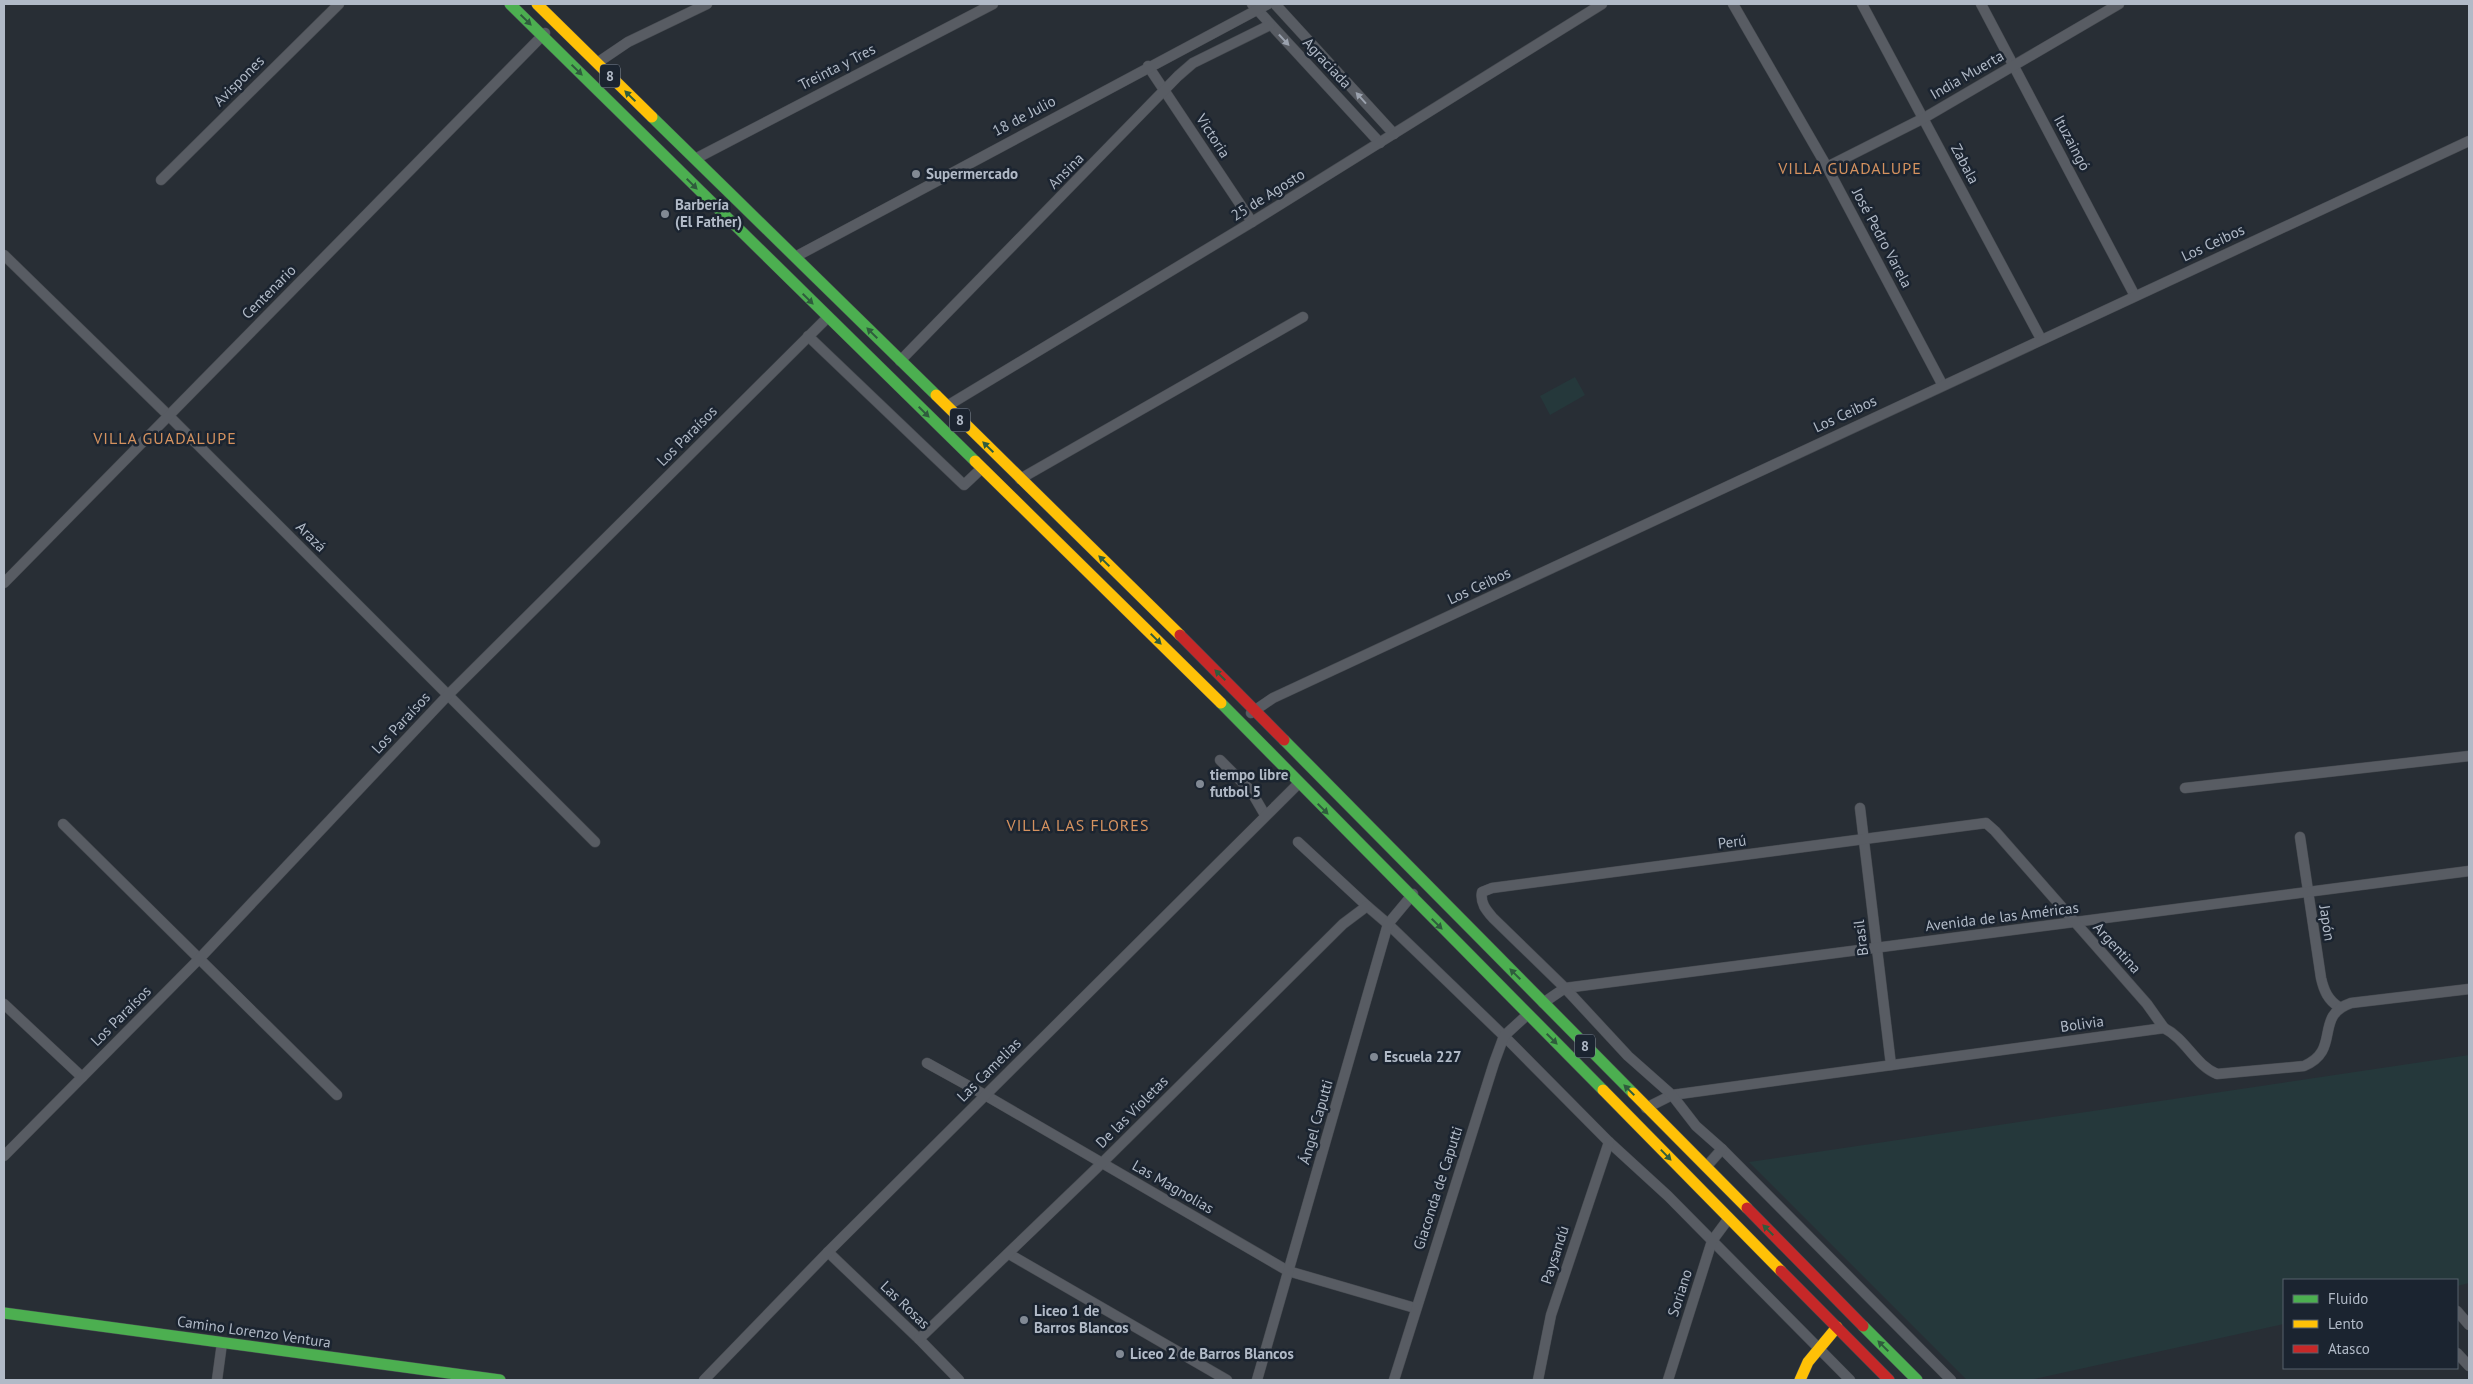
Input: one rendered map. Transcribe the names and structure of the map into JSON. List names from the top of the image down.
{
  "streets": {
    "main road": ["8", "Camino Lorenzo Ventura"],
    "street": [
      "Agraciada",
      "Treinta y Tres",
      "India Muerta",
      "Avispones",
      "18 de Julio",
      "Victoria",
      "Ituzaingó",
      "Zabala",
      "Ansina",
      "25 de Agosto",
      "José Pedro Varela",
      "Los Ceibos",
      "Centenario",
      "Los Paraísos",
      "Arazá",
      "Perú",
      "Avenida de las Américas",
      "Japón",
      "Brasil",
      "Argentina",
      "Bolivia",
      "Las Camelias",
      "De las Violetas",
      "Ángel Caputti",
      "Las Magnolias",
      "Giaconda de Caputti",
      "Paysandú",
      "Soriano",
      "Las Rosas"
    ]
  },
  "crossings": [
    ["Agraciada", "18 de Julio"],
    ["Agraciada", "Ansina"],
    ["Agraciada", "25 de Agosto"],
    ["Treinta y Tres", "8"],
    ["India Muerta", "Ituzaingó"],
    ["India Muerta", "Zabala"],
    ["India Muerta", "José Pedro Varela"],
    ["8", "18 de Julio"],
    ["8", "Ansina"],
    ["8", "25 de Agosto"],
    ["8", "Los Ceibos"],
    ["8", "Centenario"],
    ["8", "Los Paraísos"],
    ["8", "Avenida de las Américas"],
    ["8", "Bolivia"],
    ["8", "Las Camelias"],
    ["8", "Ángel Caputti"],
    ["8", "Soriano"],
    ["18 de Julio", "Victoria"],
    ["Victoria", "Ansina"],
    ["Victoria", "25 de Agosto"],
    ["Ituzaingó", "Los Ceibos"],
    ["Zabala", "Los Ceibos"],
    ["José Pedro Varela", "Los Ceibos"],
    ["Centenario", "Arazá"],
    ["Los Paraísos", "Arazá"],
    ["Perú", "Avenida de las Américas"],
    ["Perú", "Brasil"],
    ["Perú", "Argentina"],
    ["Avenida de las Américas", "Japón"],
    ["Avenida de las Américas", "Brasil"],
    ["Avenida de las Américas", "Argentina"],
    ["Brasil", "Bolivia"],
    ["Argentina", "Bolivia"],
    ["Las Camelias", "Las Magnolias"],
    ["Las Camelias", "Las Rosas"],
    ["De las Violetas", "Las Magnolias"],
    ["De las Violetas", "Las Rosas"],
    ["Ángel Caputti", "Las Magnolias"],
    ["Las Magnolias", "Giaconda de Caputti"]
  ],
  "districts": ["VILLA GUADALUPE", "VILLA GUADALUPE", "VILLA LAS FLORES"],
  "places": [
    "Supermercado",
    "Barbería (El Father)",
    "tiempo libre futbol 5",
    "Escuela 227",
    "Liceo 1 de Barros Blancos",
    "Liceo 2 de Barros Blancos"
  ],
  "legend": ["Fluido", "Lento", "Atasco"]
}
